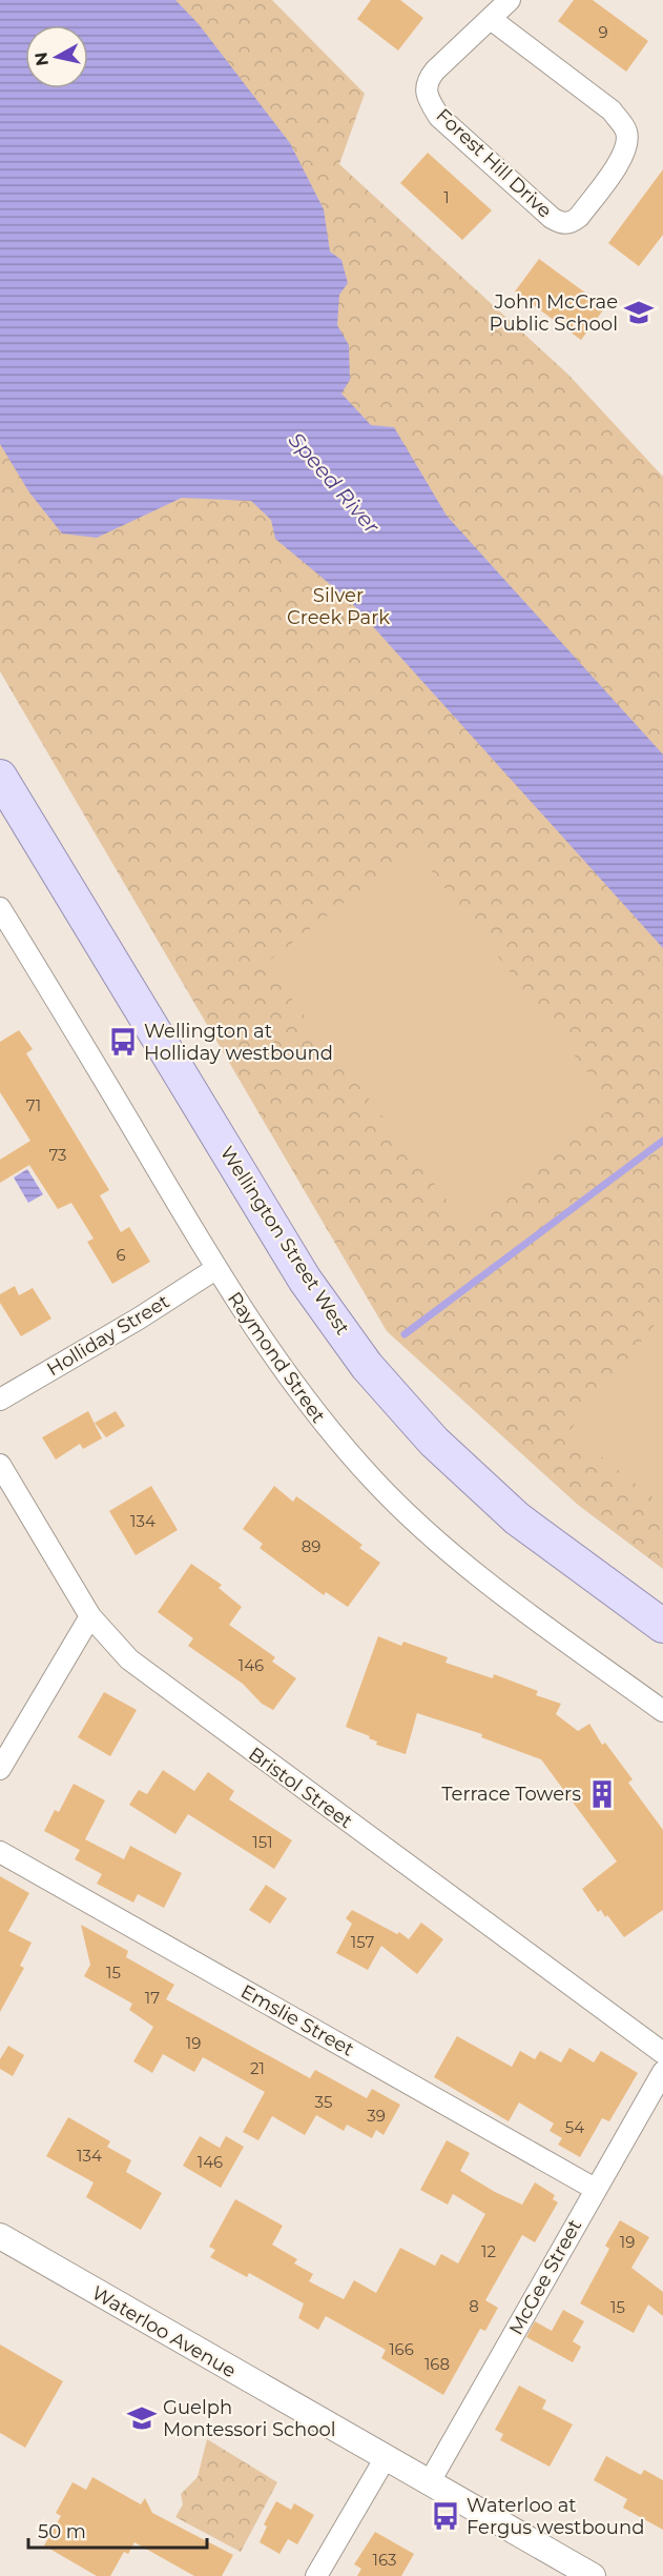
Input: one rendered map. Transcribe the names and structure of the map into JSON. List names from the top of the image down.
{
  "streets": {
    "main road": ["Wellington Street West"],
    "street": [
      "Forest Hill Drive",
      "Holliday Street",
      "Raymond Street",
      "Bristol Street",
      "Emslie Street",
      "McGee Street",
      "Waterloo Avenue"
    ]
  },
  "crossings": [
    ["Holliday Street", "Raymond Street"],
    ["Emslie Street", "McGee Street"],
    ["McGee Street", "Waterloo Avenue"]
  ],
  "water": ["Speed River"],
  "parks": ["Silver Creek Park"],
  "places": {
    "school or university": ["John McCrae Public School", "Guelph Montessori School"],
    "bus stop": ["Wellington at Holliday westbound", "Waterloo at Fergus westbound"],
    "building": ["Terrace Towers"]
  },
  "house_numbers": [
    "9",
    "1",
    "71",
    "73",
    "6",
    "134",
    "89",
    "146",
    "151",
    "157",
    "15",
    "17",
    "19",
    "21",
    "35",
    "39",
    "54",
    "134",
    "146",
    "19",
    "12",
    "8",
    "15",
    "166",
    "168",
    "163"
  ],
  "scale_bar": "50 m",
  "north": "left"
}
